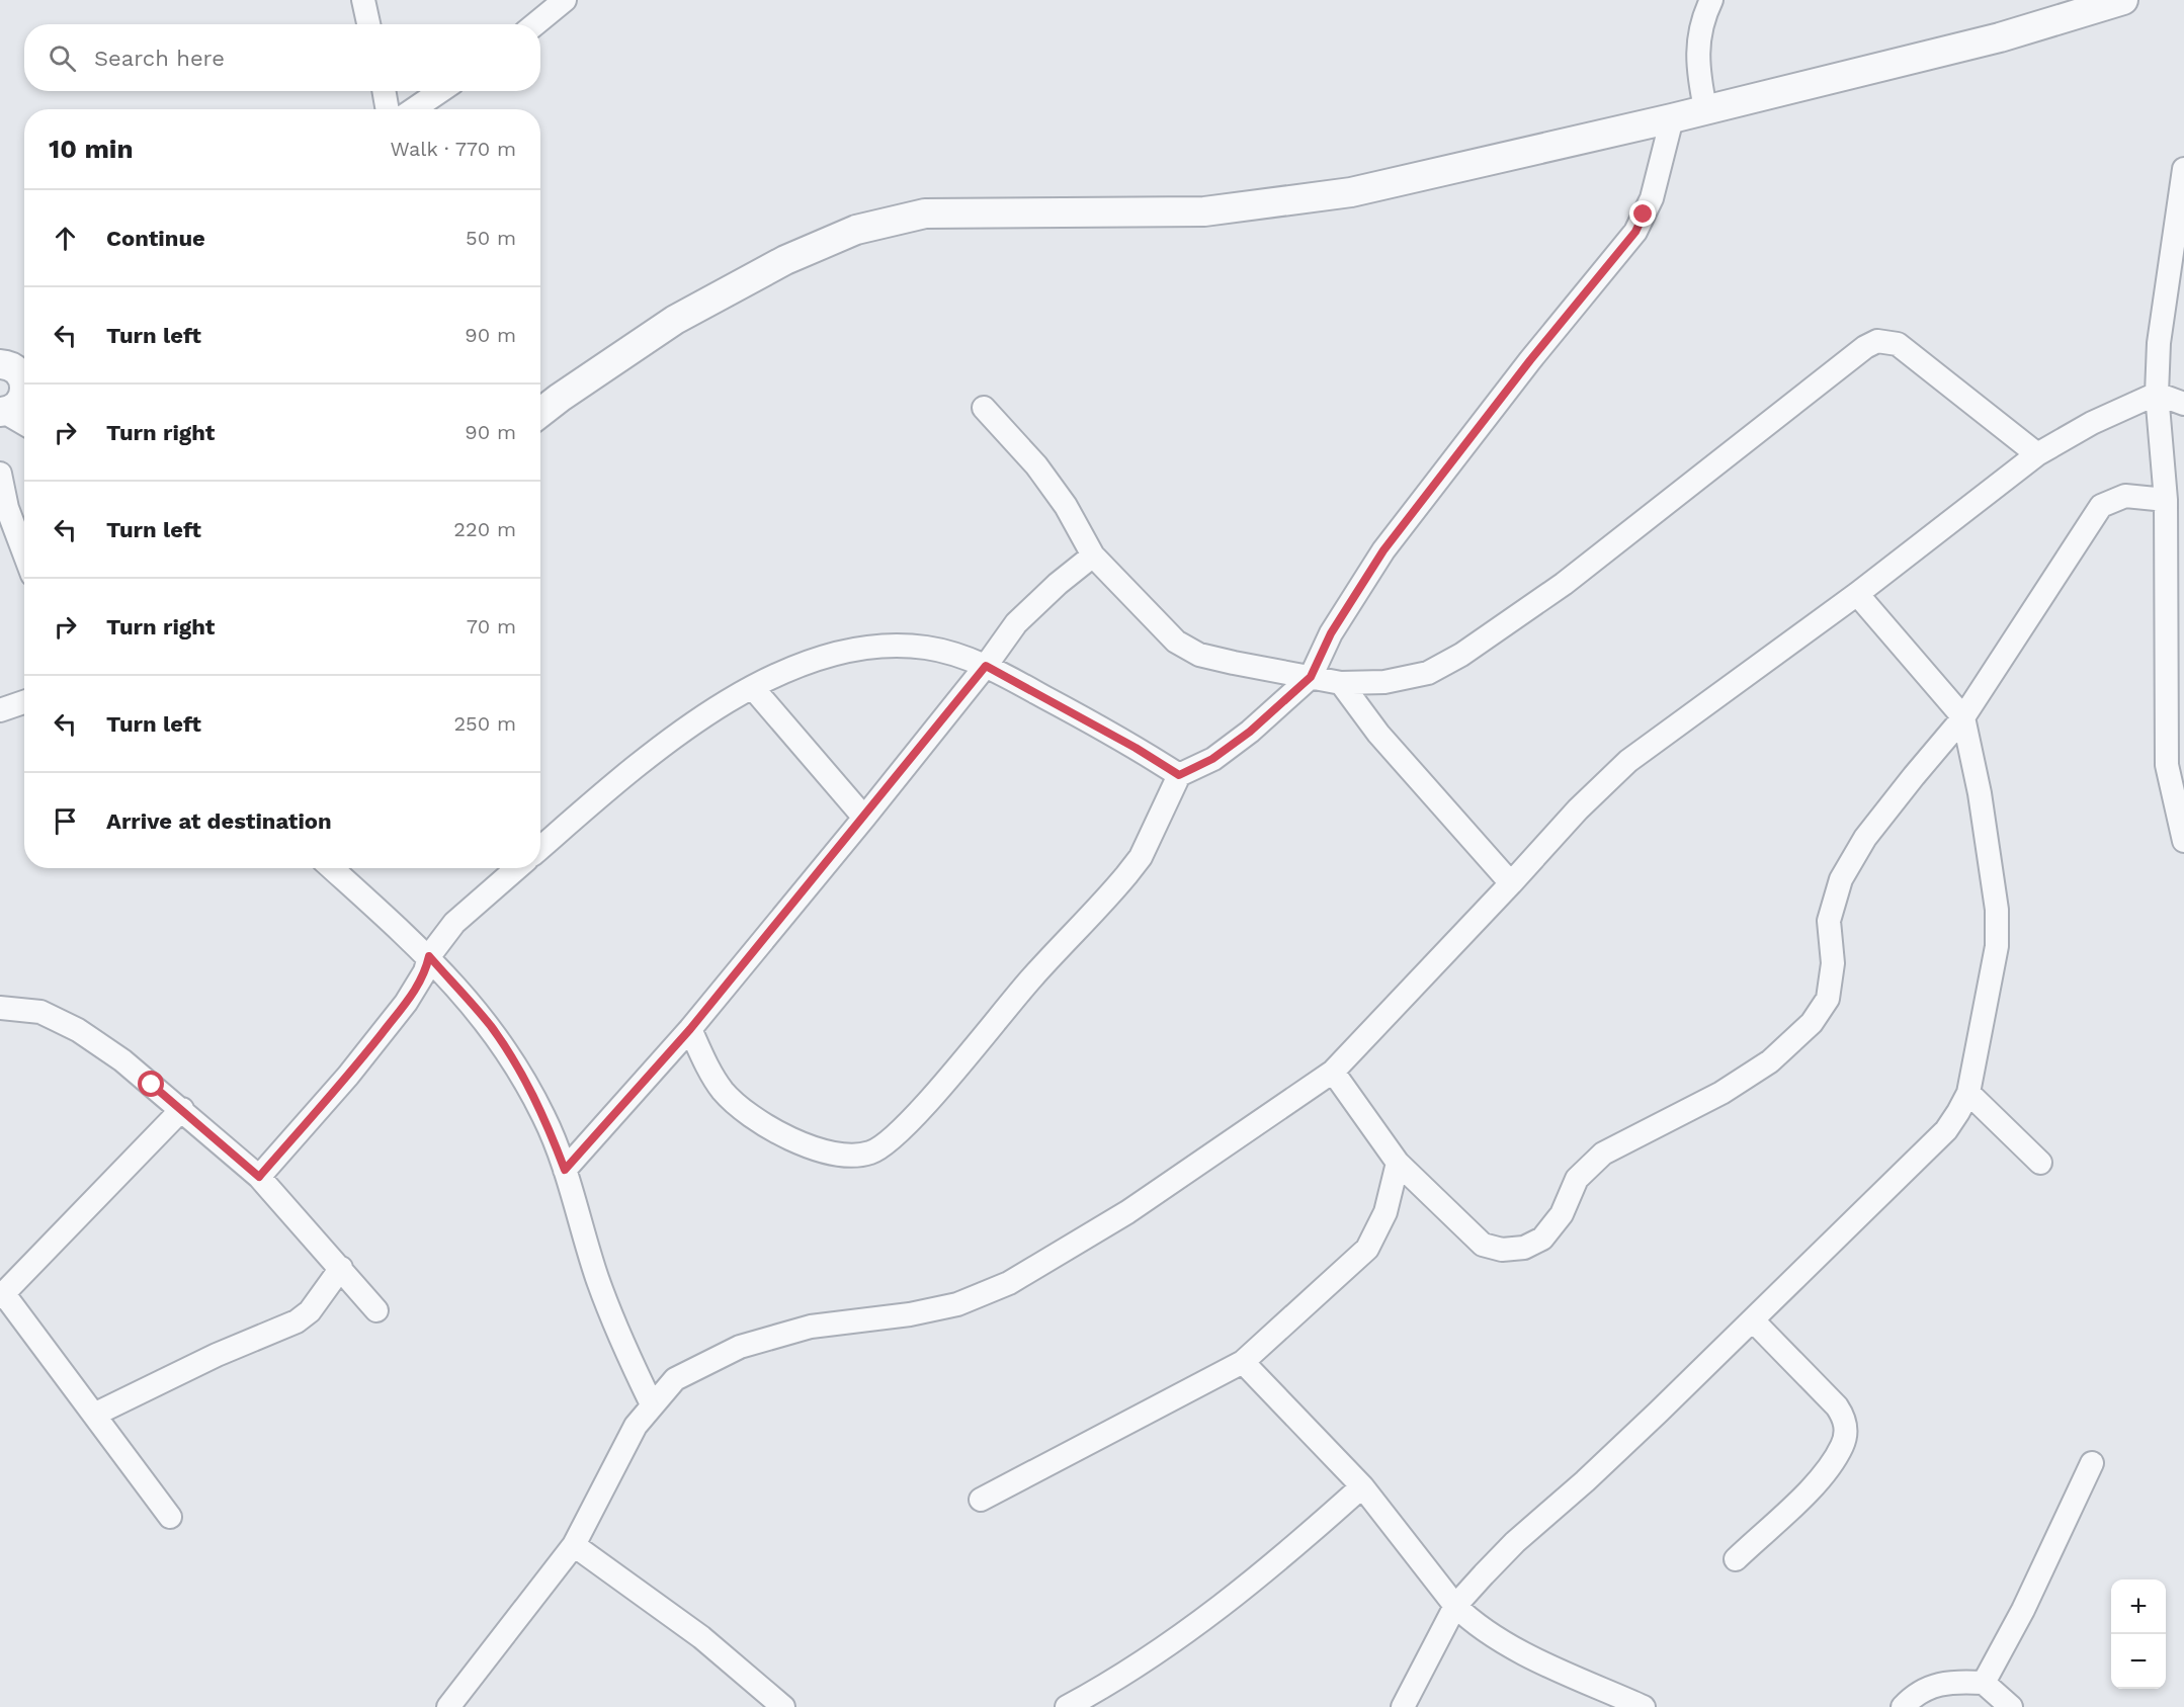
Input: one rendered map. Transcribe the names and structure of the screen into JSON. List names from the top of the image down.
{
  "page": {
    "search": "Search here",
    "heading": ["10 min", "Walk · 770 m"],
    "list": [
      ["Continue", "50 m"],
      ["Turn left", "90 m"],
      ["Turn right", "90 m"],
      ["Turn left", "220 m"],
      ["Turn right", "70 m"],
      ["Turn left", "250 m"],
      "Arrive at destination"
    ],
    "map_buttons": ["+", "−"]
  }
}
